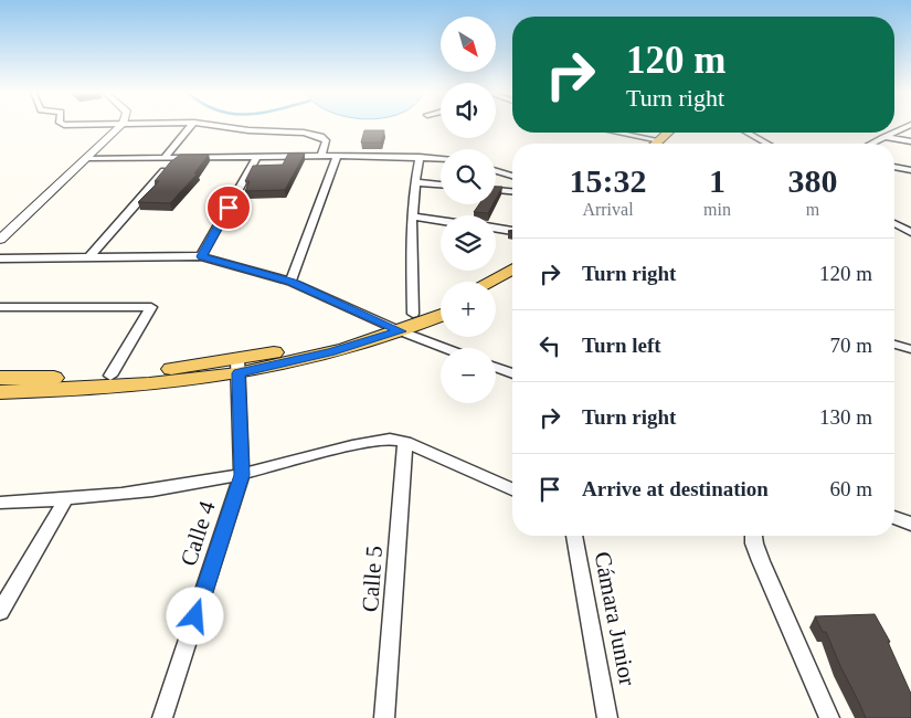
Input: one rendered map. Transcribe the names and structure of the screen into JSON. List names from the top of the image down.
{
  "streets": {
    "street": ["Calle 4", "Calle 5", "Cámara Junior"]
  },
  "north": "bottom right",
  "page": {
    "map_buttons": ["+", "−"],
    "turn": ["120 m", "Turn right"],
    "eta": [
      "15:32",
      "Arrival",
      "1",
      "min",
      "380",
      "m"
    ],
    "list": [
      {
        "name": "Turn right",
        "value": "120 m"
      },
      {
        "name": "Turn left",
        "value": "70 m"
      },
      {
        "name": "Turn right",
        "value": "130 m"
      },
      {
        "name": "Arrive at destination",
        "value": "60 m"
      }
    ]
  }
}
